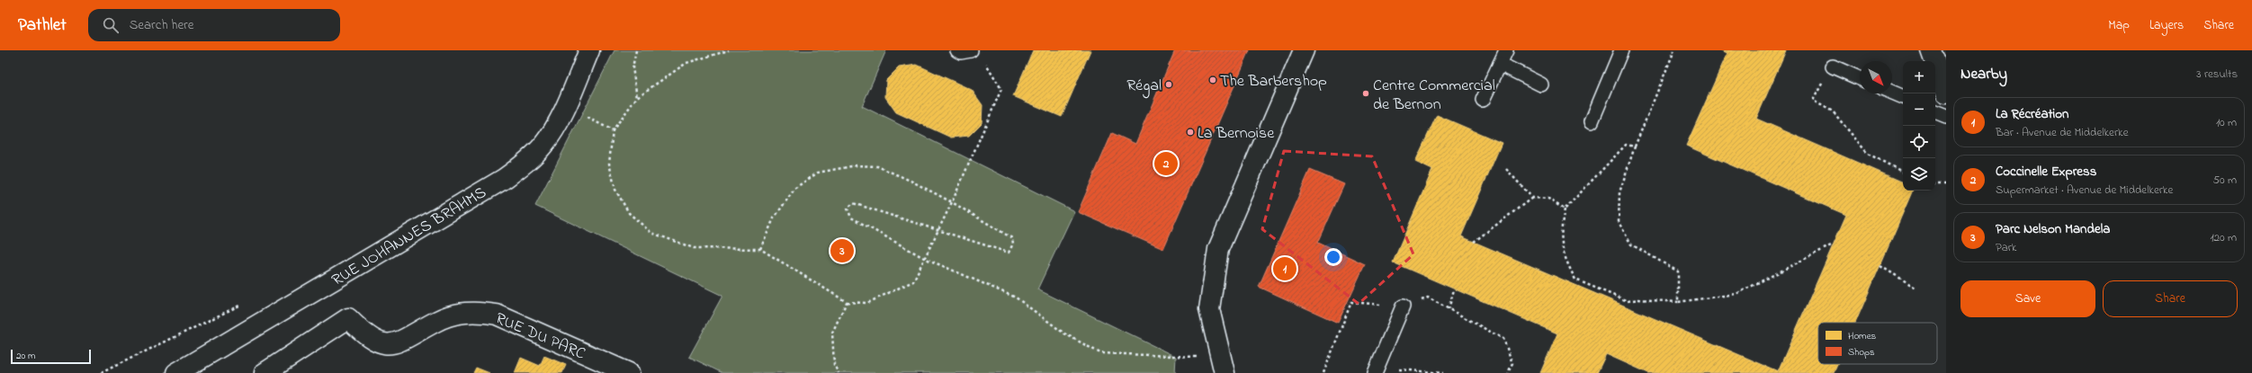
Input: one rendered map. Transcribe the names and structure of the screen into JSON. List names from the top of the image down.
{
  "streets": {
    "street": ["RUE JOHANNES BRAHMS", "RUE DU PARC"]
  },
  "places": [
    "The Barbershop",
    "Régal",
    "Centre Commercial de Bernon",
    "La Bernoise"
  ],
  "legend": ["Homes", "Shops"],
  "scale_bar": "20 m",
  "north": "bottom right",
  "page": {
    "header": "Pathlet",
    "search": "Search here",
    "nav": ["Map", "Layers", "Share"],
    "heading": ["Nearby", "3 results"],
    "map_buttons": ["+", "−"],
    "list": [
      {
        "mark": "1",
        "name": "La Récréation",
        "note": "Bar · Avenue de Middelkerke",
        "value": "10 m"
      },
      {
        "mark": "2",
        "name": "Coccinelle Express",
        "note": "Supermarket · Avenue de Middelkerke",
        "value": "50 m"
      },
      {
        "mark": "3",
        "name": "Parc Nelson Mandela",
        "note": "Park",
        "value": "120 m"
      }
    ],
    "pins": ["2", "3", "1"],
    "buttons": ["Save", "Share"],
    "scale": "20 m"
  }
}
